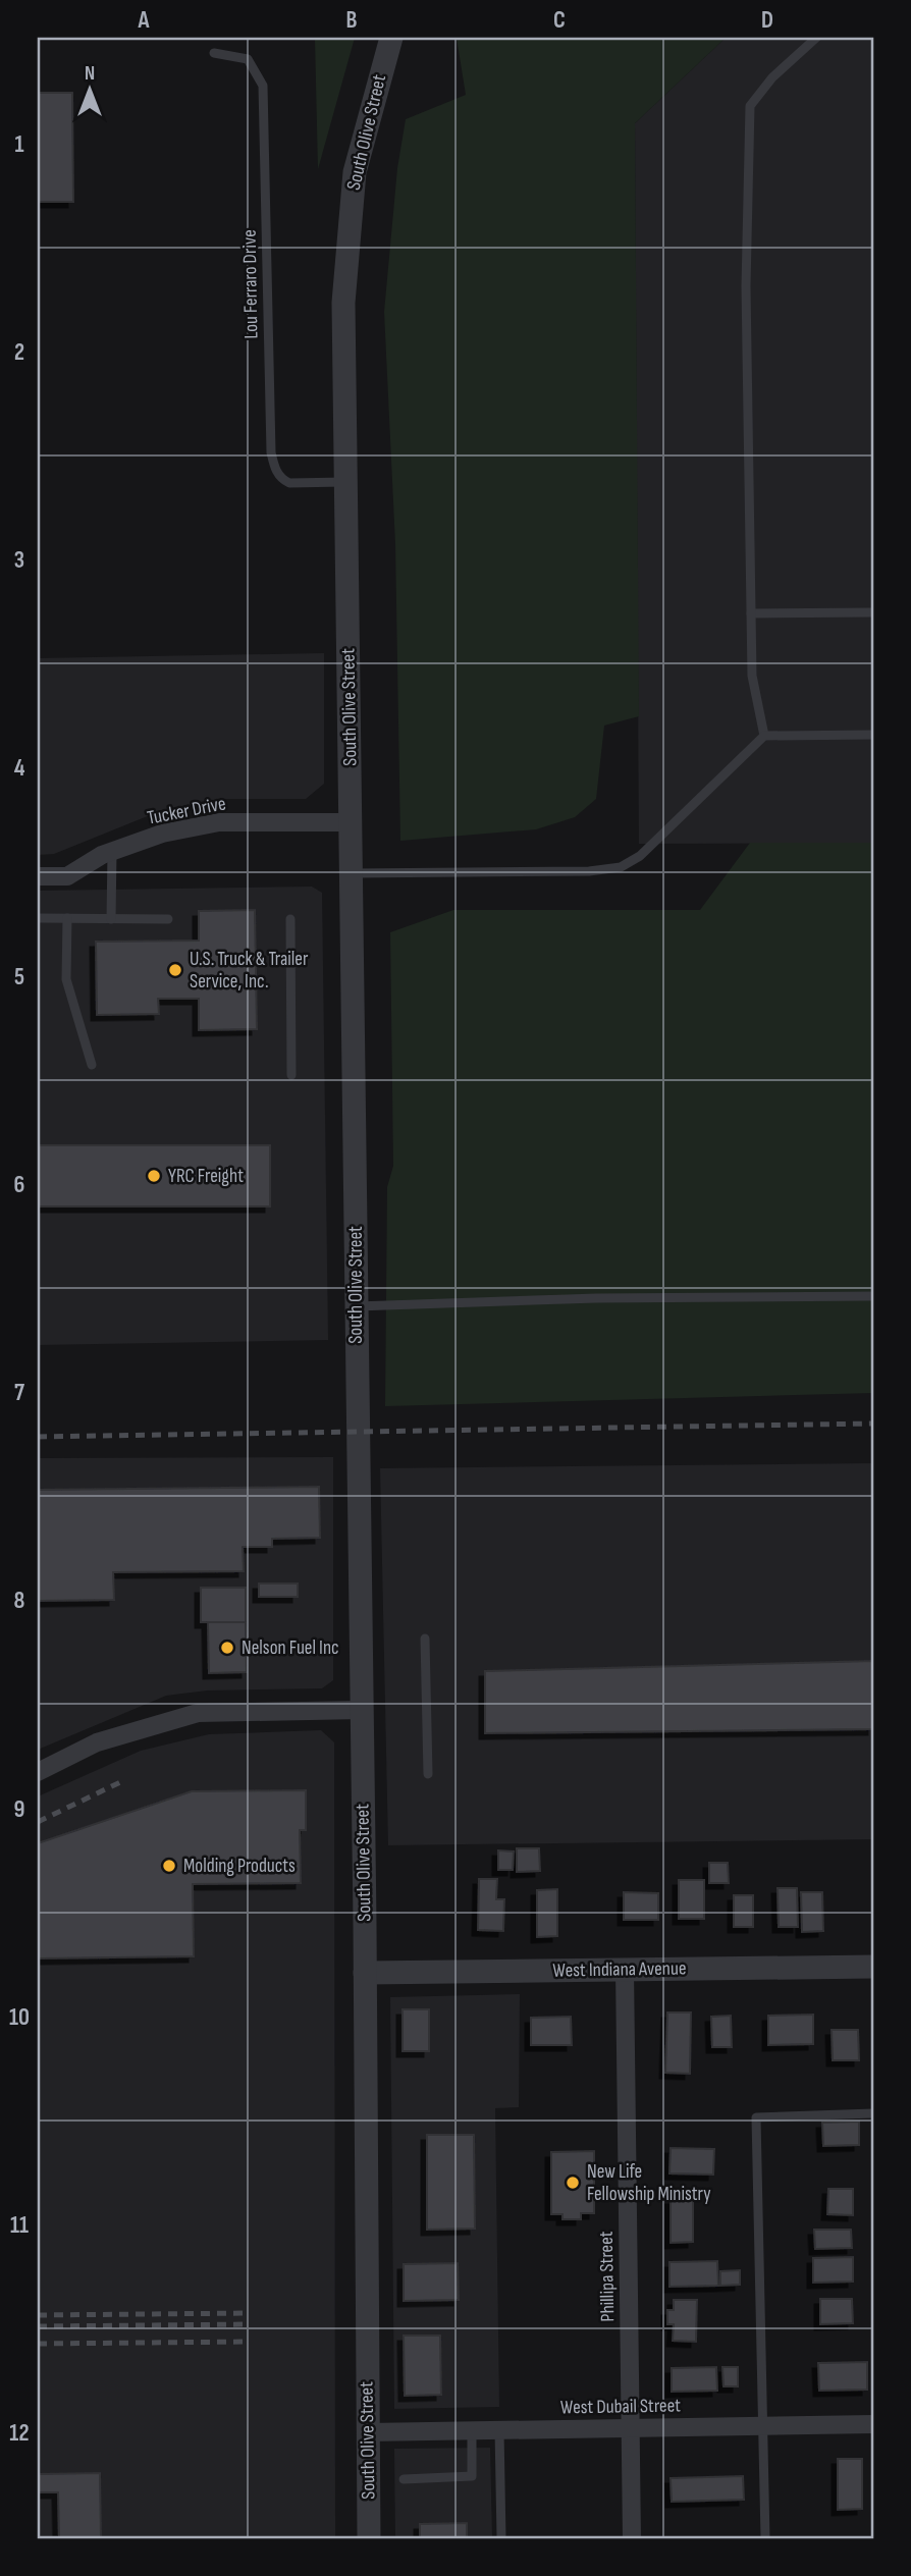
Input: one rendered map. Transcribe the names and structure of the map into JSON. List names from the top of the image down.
{
  "streets": {
    "street": [
      "South Olive Street",
      "Tucker Drive",
      "West Indiana Avenue",
      "Phillipa Street",
      "West Dubail Street"
    ],
    "lane": ["Lou Ferraro Drive"]
  },
  "crossings": [
    ["South Olive Street", "Lou Ferraro Drive"],
    ["South Olive Street", "Tucker Drive"],
    ["South Olive Street", "West Indiana Avenue"],
    ["South Olive Street", "West Dubail Street"],
    ["West Indiana Avenue", "Phillipa Street"],
    ["Phillipa Street", "West Dubail Street"]
  ],
  "places": [
    "U.S. Truck & Trailer Service, Inc.",
    "YRC Freight",
    "Nelson Fuel Inc",
    "Molding Products",
    "New Life Fellowship Ministry"
  ],
  "north": "top",
  "grid": {
    "columns": [
      "A",
      "B",
      "C",
      "D"
    ],
    "rows": [
      "1",
      "2",
      "3",
      "4",
      "5",
      "6",
      "7",
      "8",
      "9",
      "10",
      "11",
      "12"
    ]
  }
}
